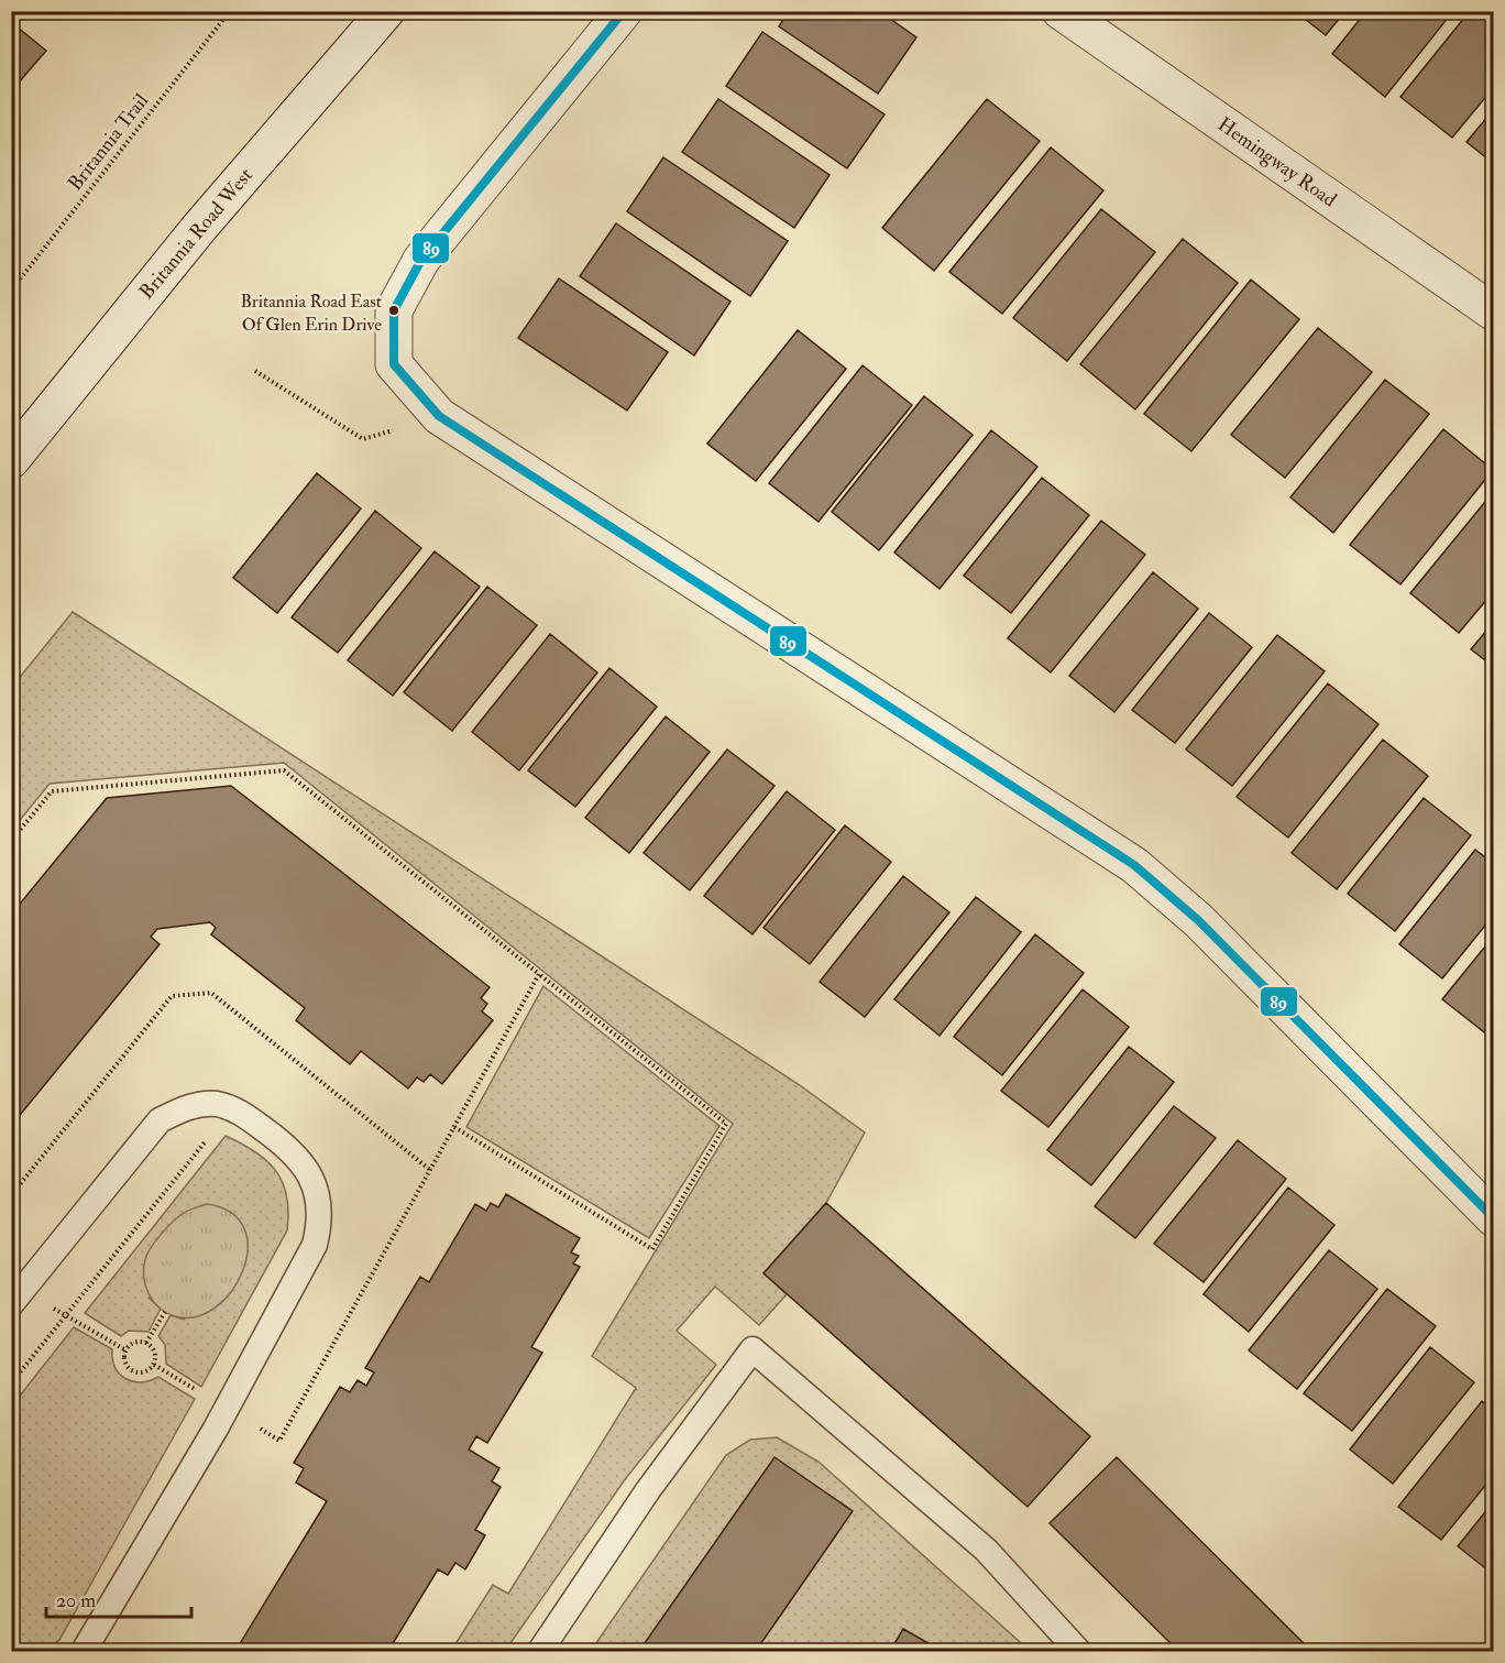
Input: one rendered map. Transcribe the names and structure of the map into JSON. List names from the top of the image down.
{
  "streets": {
    "street": ["Hemingway Road", "Britannia Road West"],
    "path": ["Britannia Trail"]
  },
  "places": ["Britannia Road East Of Glen Erin Drive"],
  "lines": ["transit line 89"],
  "scale_bar": "20 m"
}
